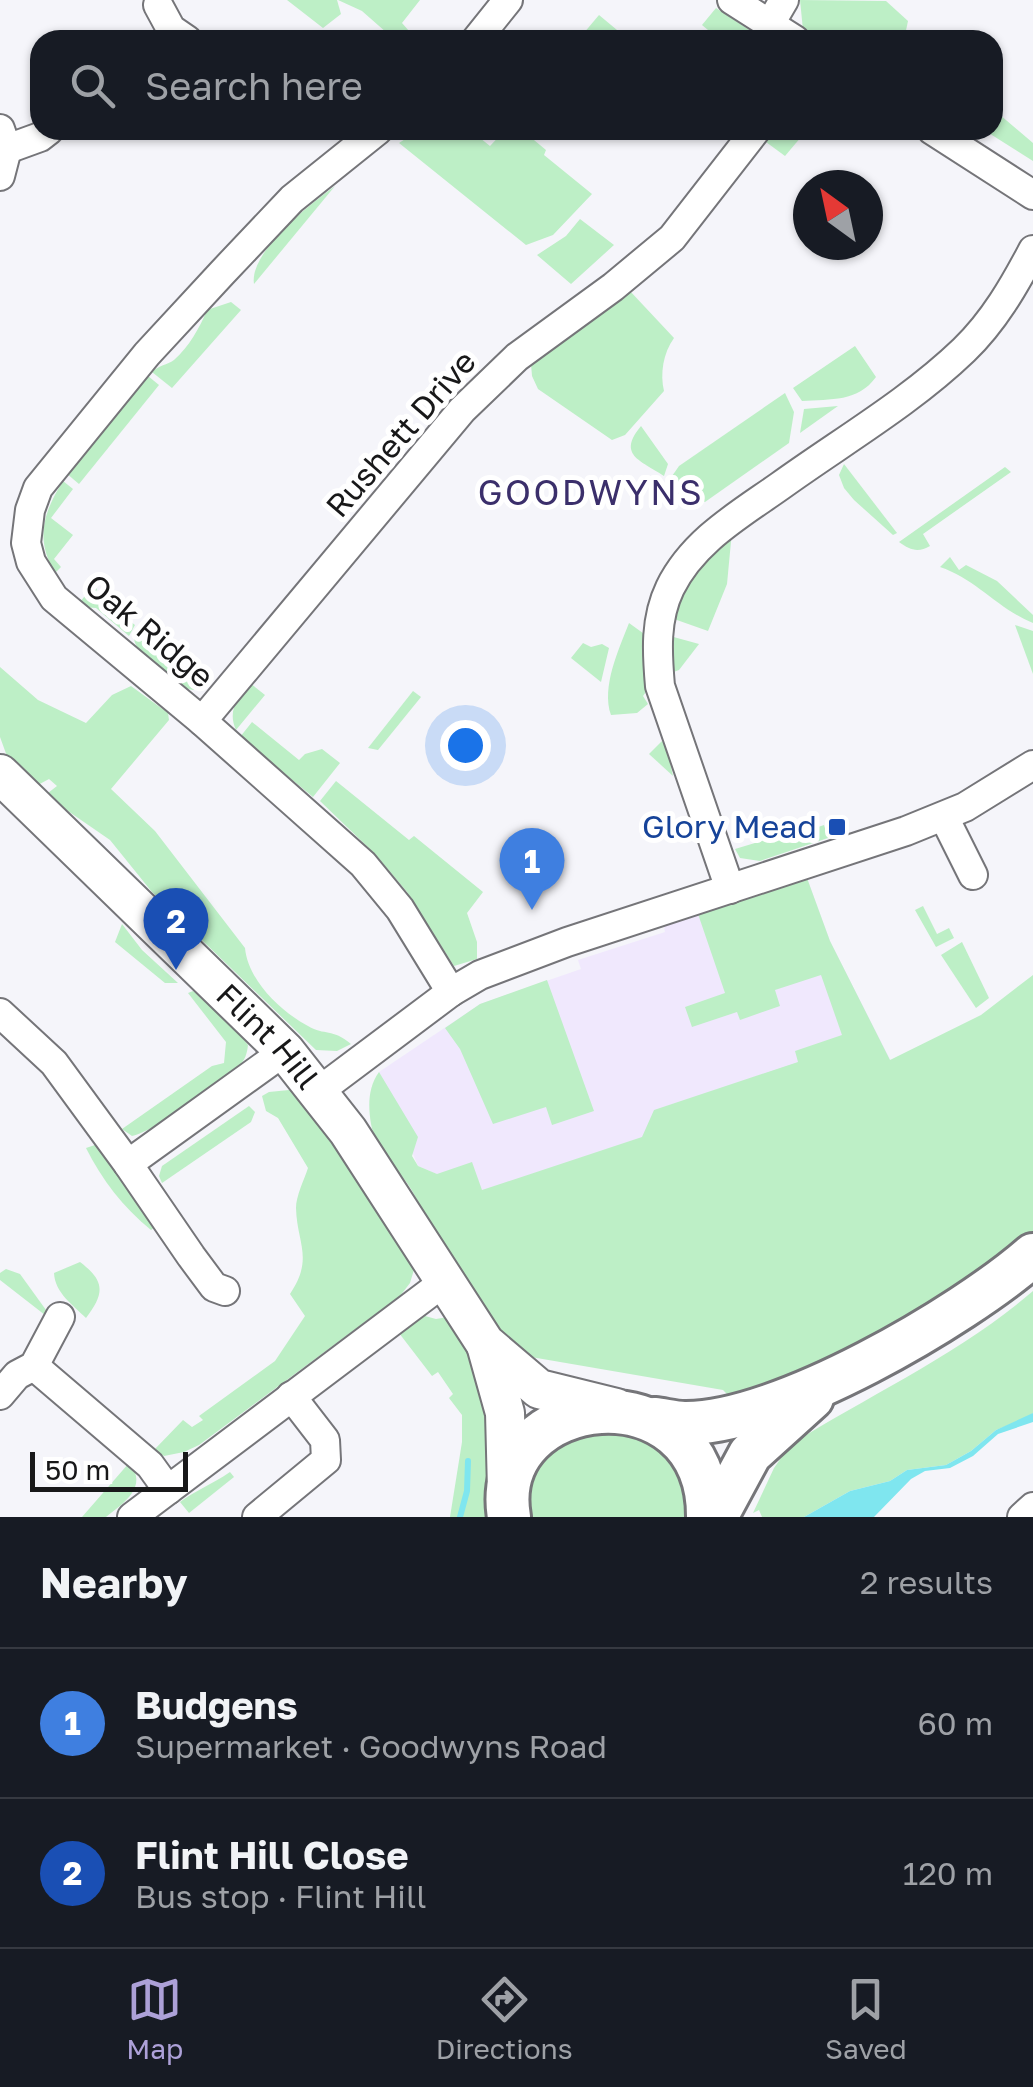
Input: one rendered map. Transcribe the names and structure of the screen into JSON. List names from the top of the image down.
{
  "streets": {
    "main road": ["Flint Hill"],
    "street": ["Rushett Drive", "Oak Ridge"]
  },
  "crossings": [
    ["Rushett Drive", "Oak Ridge"]
  ],
  "districts": ["GOODWYNS"],
  "places": {
    "transit": ["Glory Mead"]
  },
  "scale_bar": "50 m",
  "north": "top left",
  "page": {
    "search": "Search here",
    "pins": ["1", "2"],
    "scale": "50 m",
    "heading": ["Nearby", "2 results"],
    "list": [
      {
        "mark": "1",
        "name": "Budgens",
        "note": "Supermarket · Goodwyns Road",
        "value": "60 m"
      },
      {
        "mark": "2",
        "name": "Flint Hill Close",
        "note": "Bus stop · Flint Hill",
        "value": "120 m"
      }
    ],
    "nav": ["Map", "Directions", "Saved"]
  }
}
